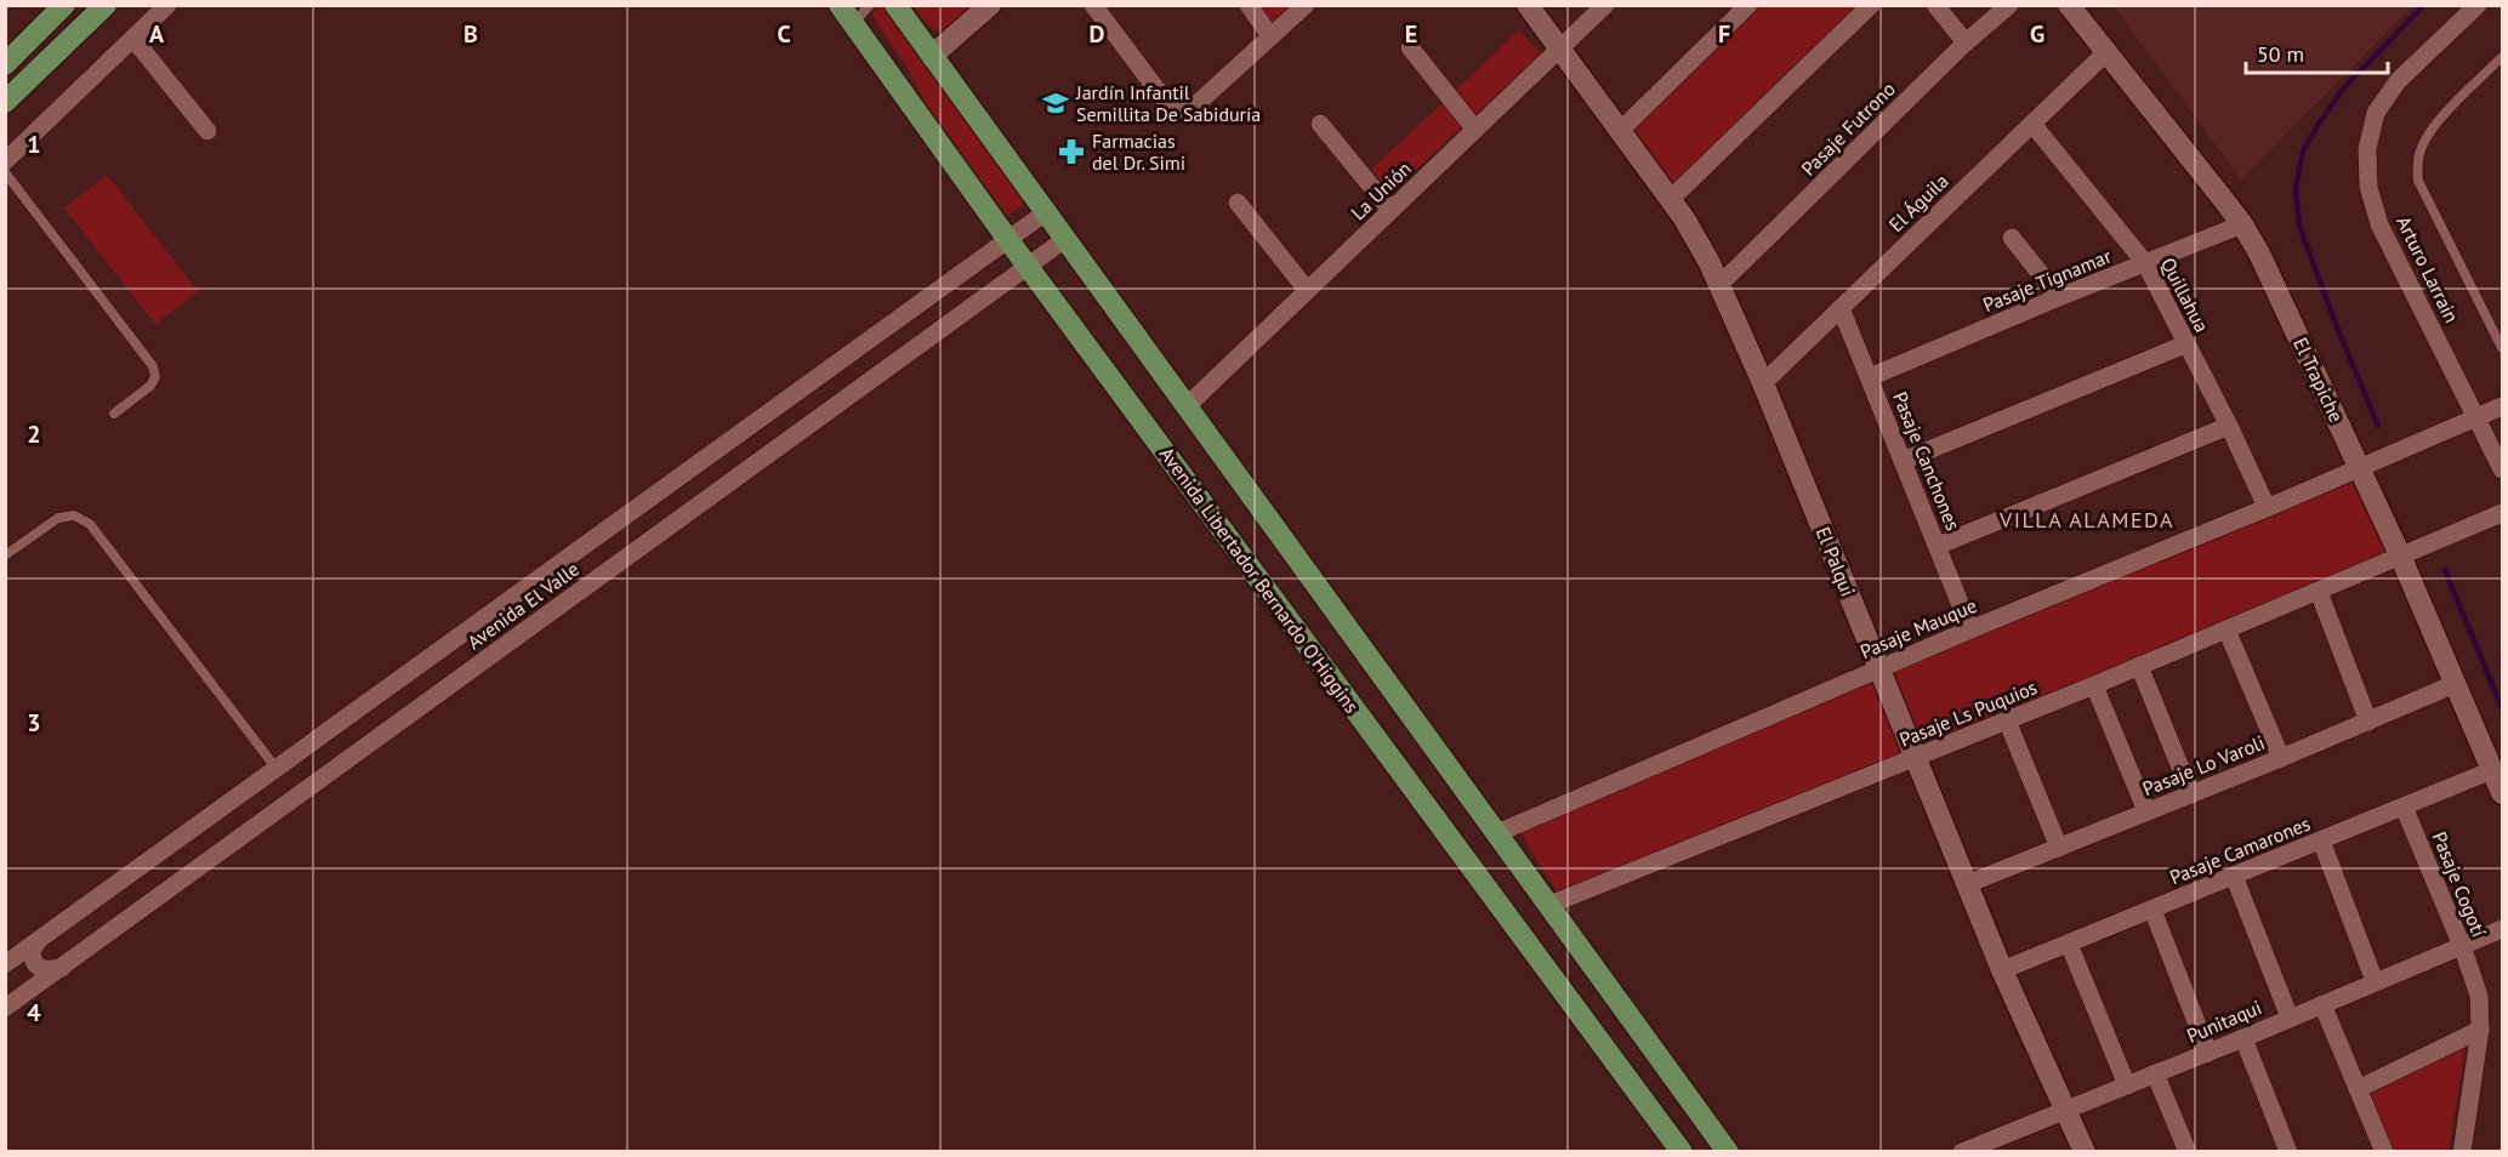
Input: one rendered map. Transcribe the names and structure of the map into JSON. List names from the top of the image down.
{
  "streets": {
    "main road": ["Avenida Libertador Bernardo O'Higgins"],
    "street": [
      "Pasaje Futrono",
      "La Unión",
      "El Águila",
      "Arturo Larrain",
      "Pasaje Tignamar",
      "Quillahua",
      "El Trapiche",
      "Pasaje Canchones",
      "El Palqui",
      "Avenida El Valle",
      "Pasaje Mauque",
      "Pasaje Ls Puquios",
      "Pasaje Lo Varoli",
      "Pasaje Camarones",
      "Pasaje Cogotí",
      "Punitaqui"
    ]
  },
  "crossings": [
    ["Pasaje Futrono", "El Palqui"],
    ["La Unión", "El Palqui"],
    ["El Águila", "Quillahua"],
    ["El Águila", "El Trapiche"],
    ["El Águila", "Pasaje Canchones"],
    ["El Águila", "El Palqui"],
    ["Arturo Larrain", "Pasaje Mauque"],
    ["Pasaje Tignamar", "Quillahua"],
    ["Pasaje Tignamar", "El Trapiche"],
    ["Pasaje Tignamar", "Pasaje Canchones"],
    ["Quillahua", "Pasaje Mauque"],
    ["El Trapiche", "Pasaje Mauque"],
    ["El Trapiche", "Pasaje Ls Puquios"],
    ["El Trapiche", "Pasaje Lo Varoli"],
    ["El Trapiche", "Pasaje Camarones"],
    ["Pasaje Canchones", "Pasaje Mauque"],
    ["El Palqui", "Pasaje Mauque"],
    ["El Palqui", "Pasaje Ls Puquios"],
    ["El Palqui", "Pasaje Lo Varoli"],
    ["El Palqui", "Pasaje Camarones"],
    ["El Palqui", "Punitaqui"],
    ["Avenida Libertador Bernardo O'Higgins", "Avenida El Valle"],
    ["Pasaje Camarones", "Pasaje Cogotí"],
    ["Pasaje Cogotí", "Punitaqui"]
  ],
  "districts": ["VILLA ALAMEDA"],
  "places": {
    "school or university": ["Jardín Infantil Semillita De Sabiduría"],
    "pharmacy": ["Farmacias del Dr. Simi"]
  },
  "scale_bar": "50 m",
  "grid": {
    "columns": [
      "A",
      "B",
      "C",
      "D",
      "E",
      "F",
      "G"
    ],
    "rows": [
      "1",
      "2",
      "3",
      "4"
    ]
  }
}
